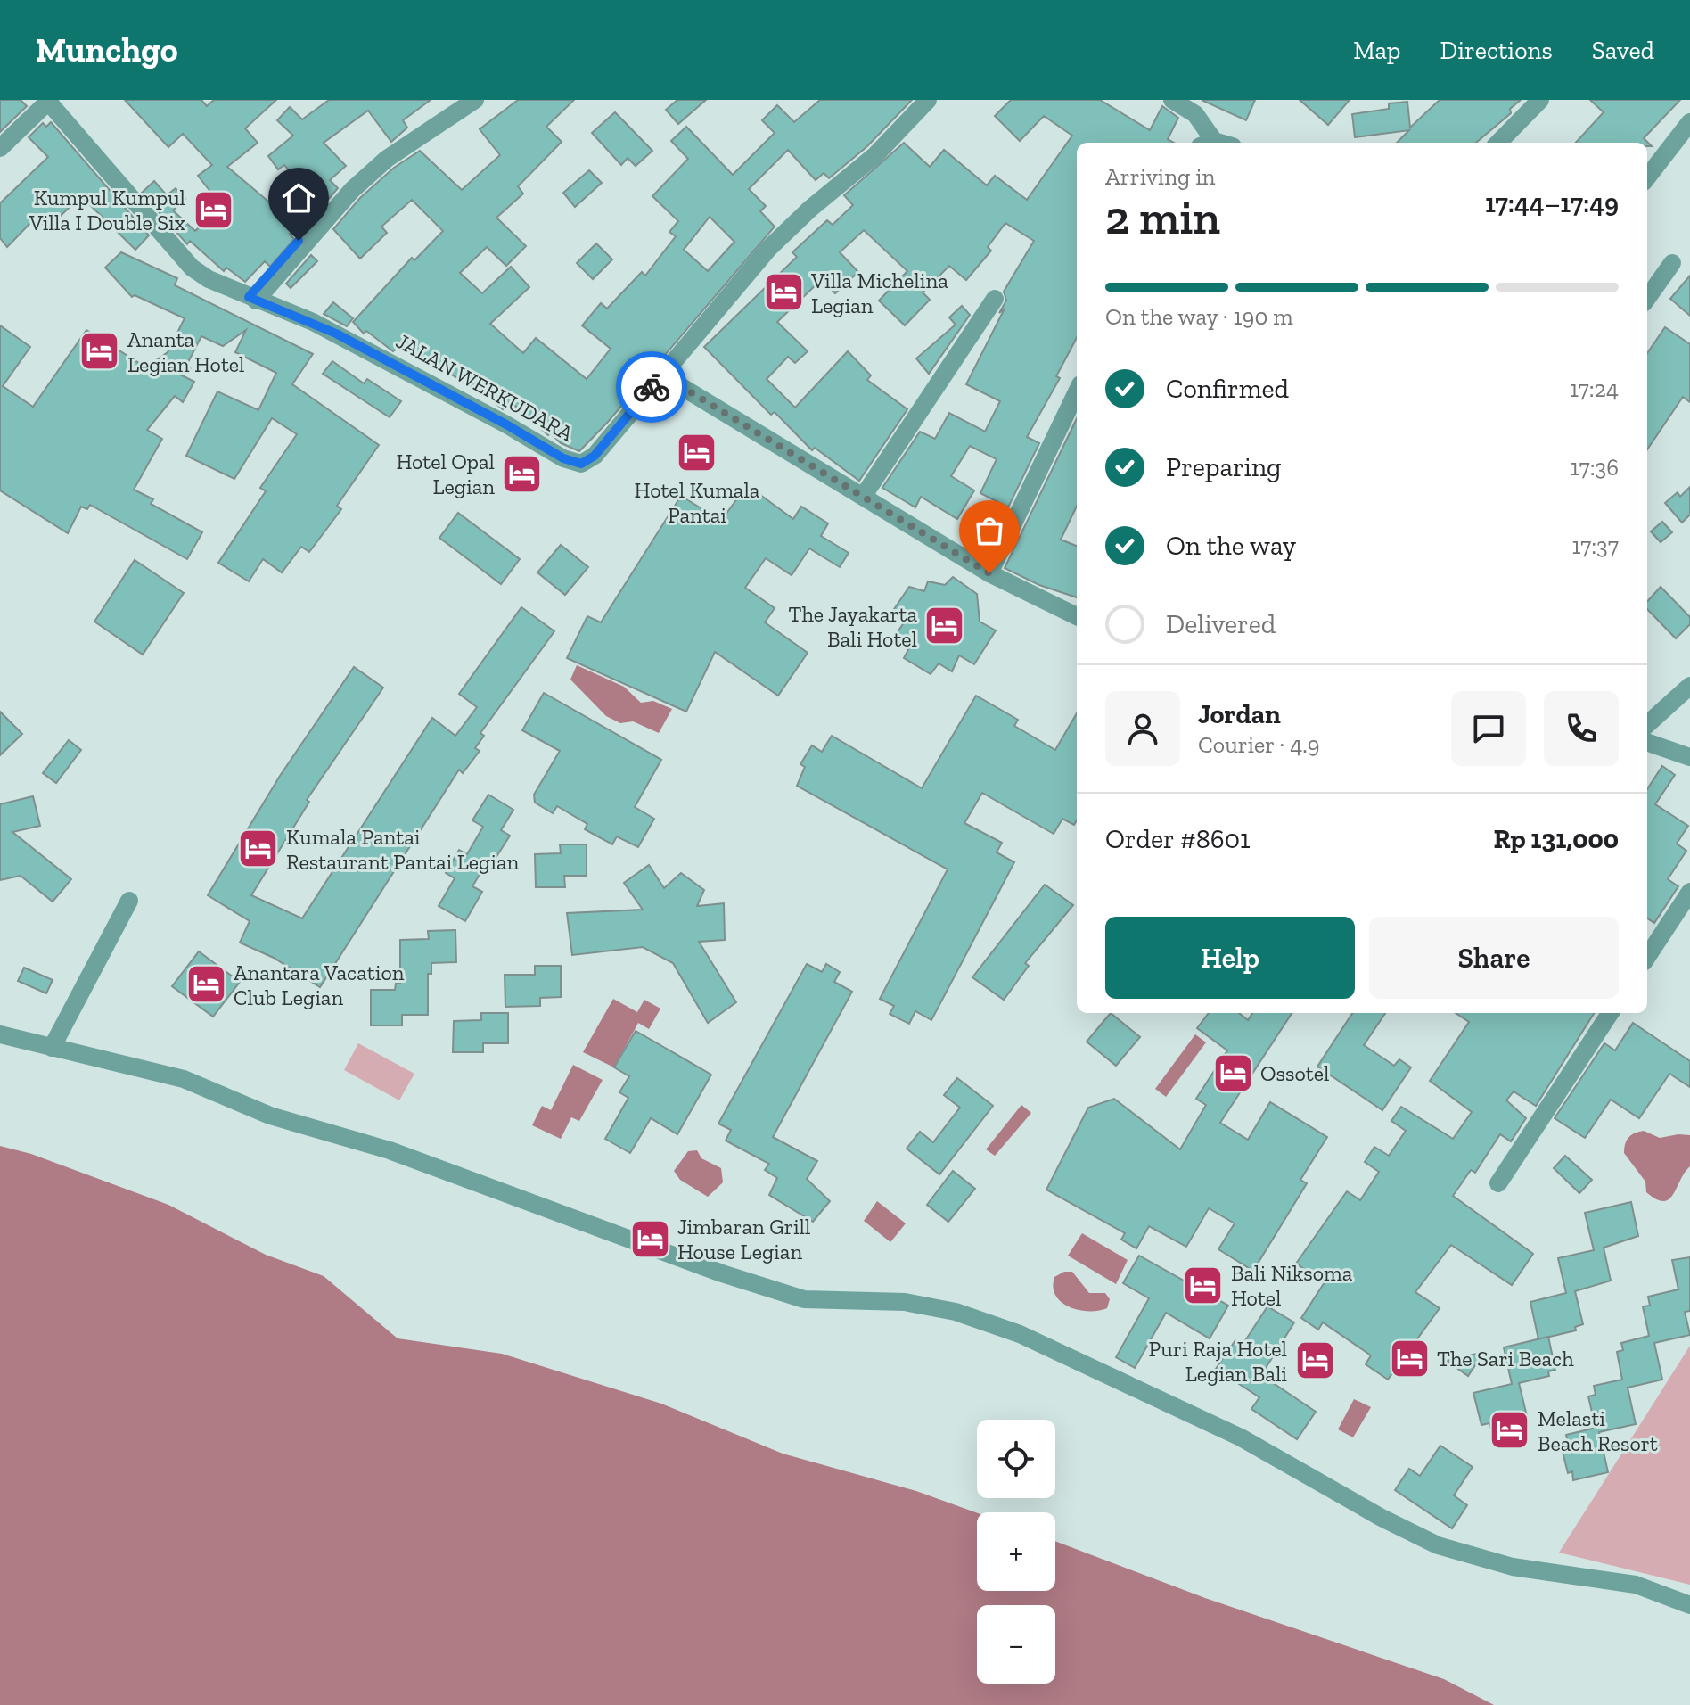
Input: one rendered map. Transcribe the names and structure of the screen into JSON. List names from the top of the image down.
{
  "streets": {
    "street": ["JALAN WERKUDARA"]
  },
  "places": {
    "hotel": [
      "Kumpul Kumpul Villa I Double Six",
      "Villa Michelina Legian",
      "Ananta Legian Hotel",
      "Hotel Kumala Pantai",
      "Hotel Opal Legian",
      "The Jayakarta Bali Hotel",
      "Kumala Pantai Restaurant Pantai Legian",
      "Anantara Vacation Club Legian",
      "Ossotel",
      "Jimbaran Grill House Legian",
      "Bali Niksoma Hotel",
      "The Sari Beach",
      "Puri Raja Hotel Legian Bali",
      "Melasti Beach Resort"
    ]
  },
  "page": {
    "header": "Munchgo",
    "nav": ["Map", "Directions", "Saved"],
    "heading": ["2 min", "Arriving in", "17:44–17:49"],
    "panel": [
      "Jordan",
      "Courier · 4.9",
      "Order #8601",
      "Rp 131,000"
    ],
    "bar": "On the way · 190 m",
    "list": [
      ["Confirmed", "17:24"],
      ["Preparing", "17:36"],
      ["On the way", "17:37"],
      "Delivered"
    ],
    "buttons": ["Help", "Share"],
    "map_buttons": ["+", "−"]
  }
}
